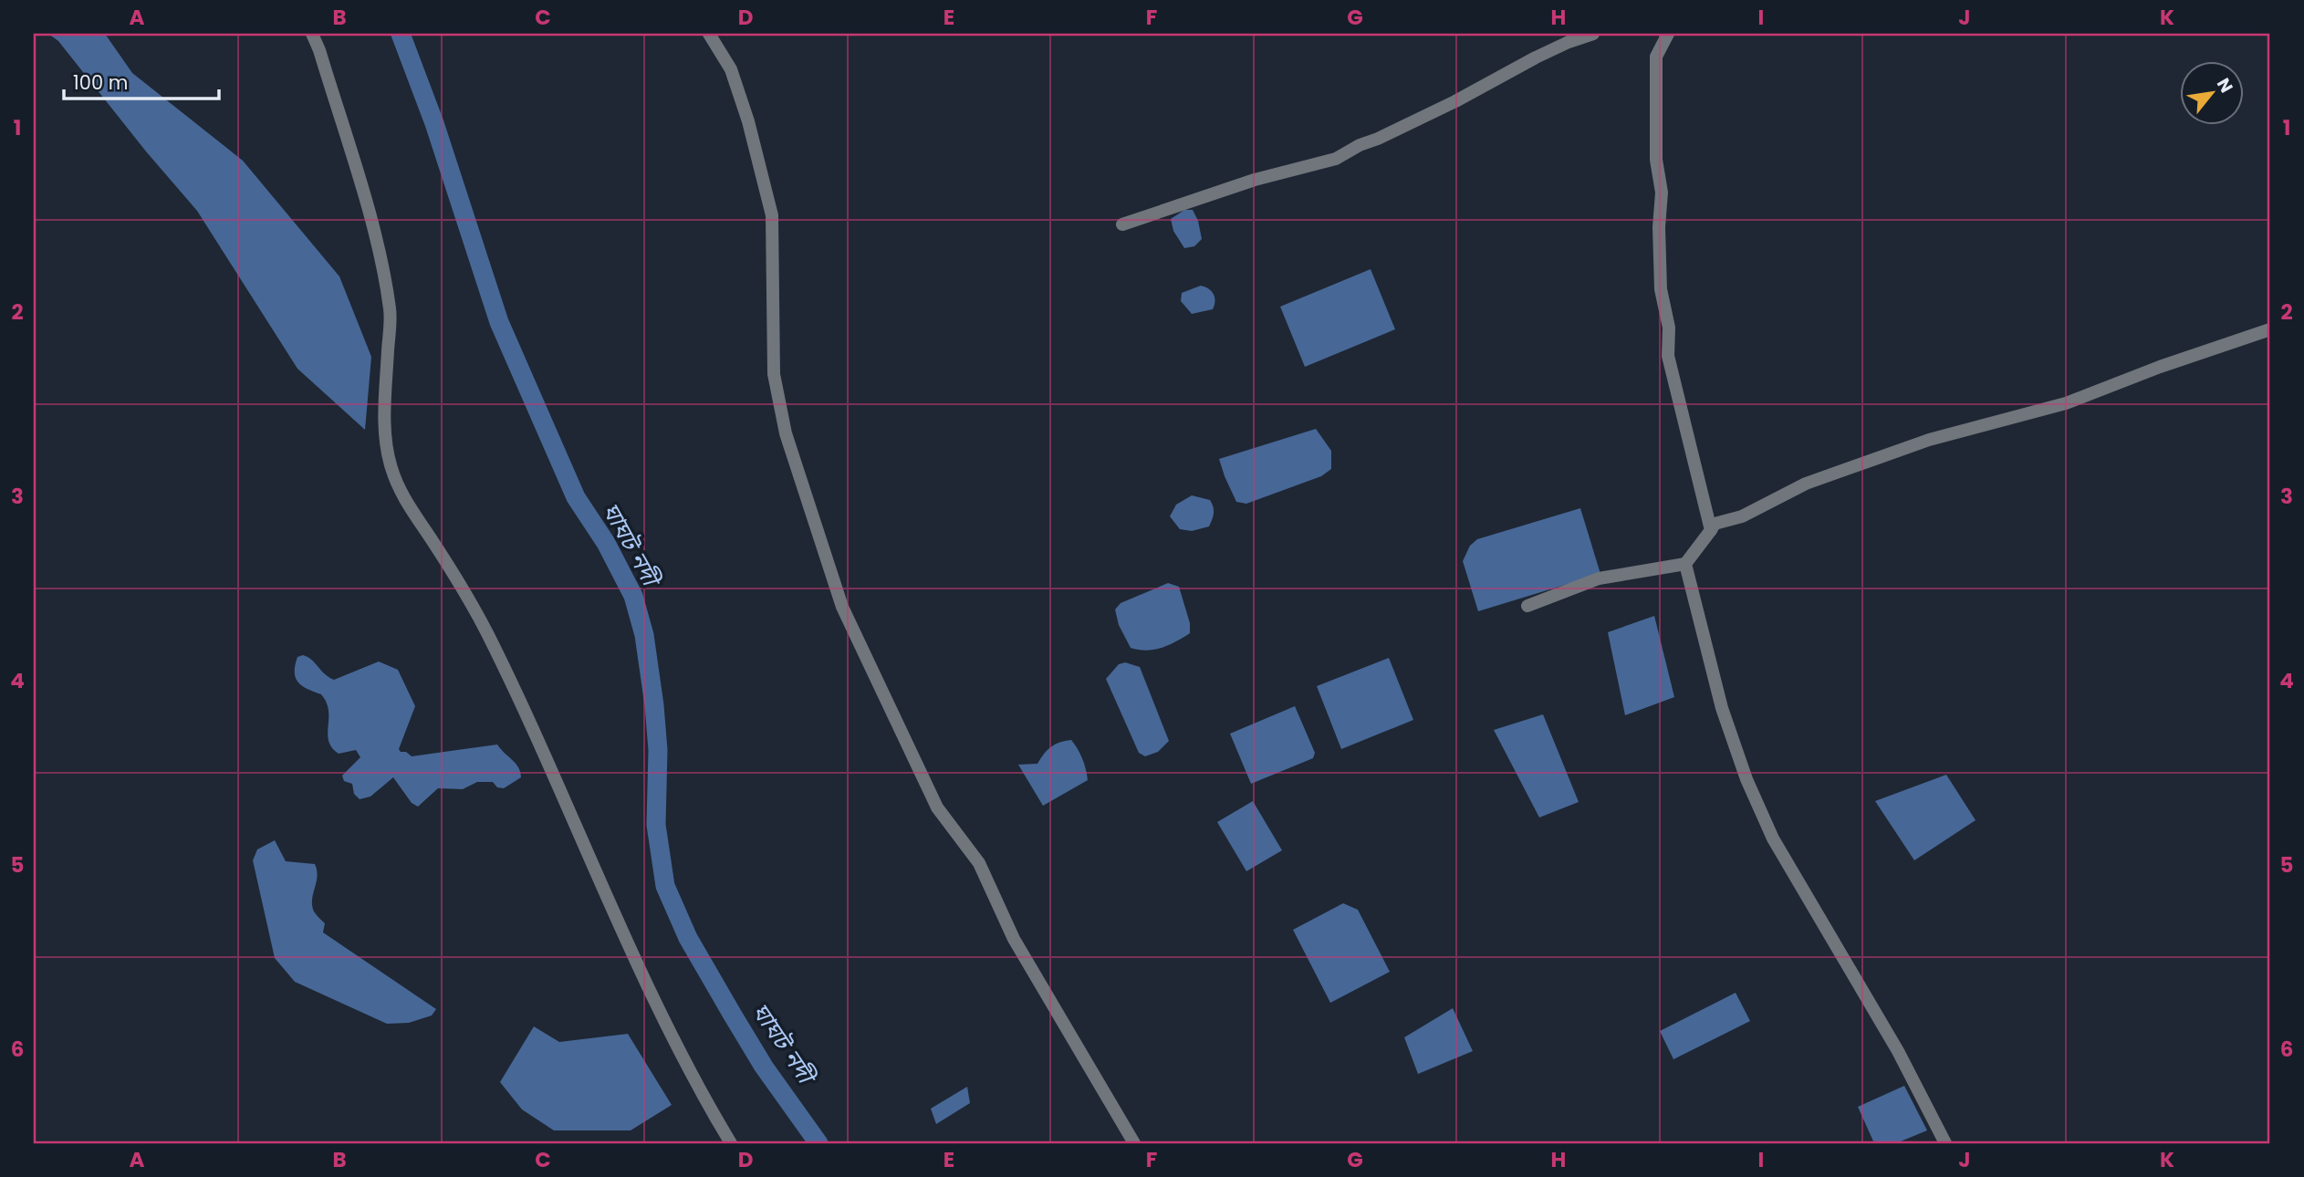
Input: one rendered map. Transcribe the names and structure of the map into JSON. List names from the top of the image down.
{
  "water": ["ঘাঘট নদী"],
  "scale_bar": "100 m",
  "north": "top right",
  "grid": {
    "columns": [
      "A",
      "B",
      "C",
      "D",
      "E",
      "F",
      "G",
      "H",
      "I",
      "J",
      "K"
    ],
    "rows": [
      "1",
      "2",
      "3",
      "4",
      "5",
      "6"
    ]
  }
}
